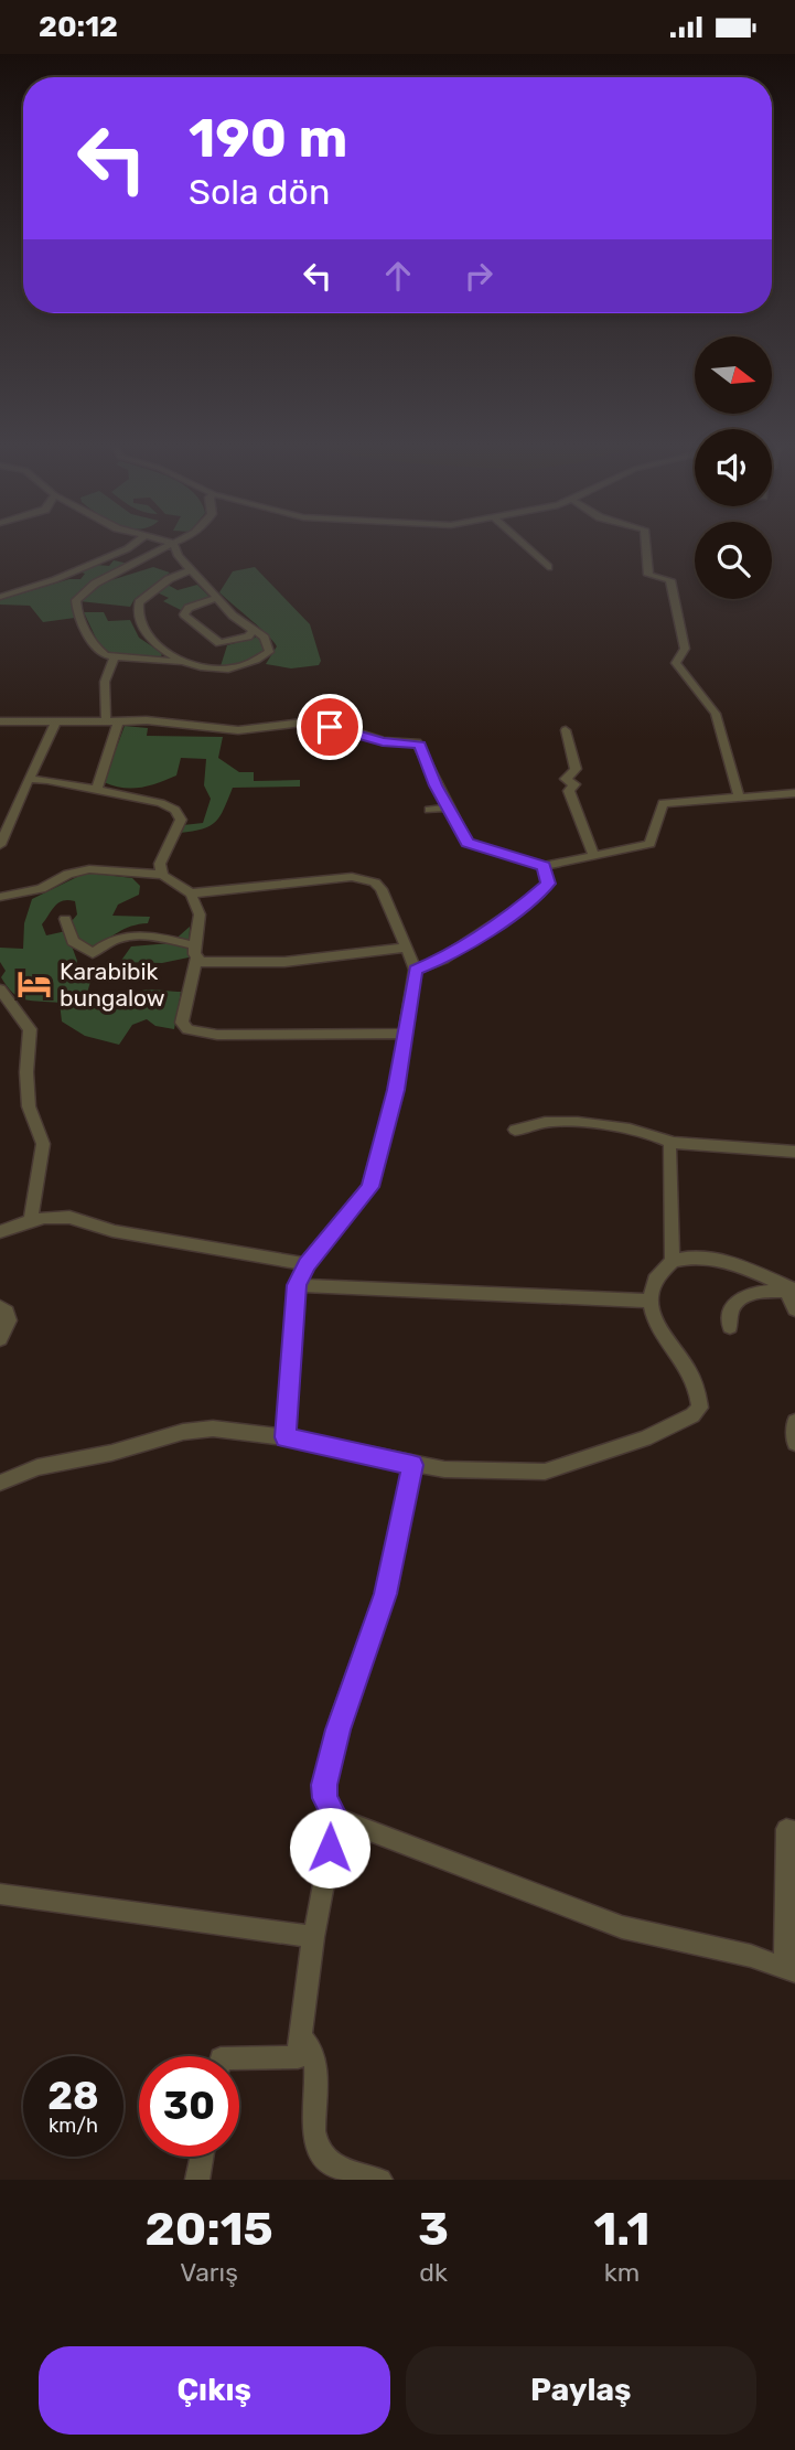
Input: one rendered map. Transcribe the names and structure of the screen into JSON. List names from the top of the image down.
{
  "places": {
    "hotel": ["Karabibik bungalow"]
  },
  "north": "right",
  "page": {
    "status": "20:12",
    "turn": ["190 m", "Sola dön"],
    "speed": "28 km/h",
    "limit": "30",
    "eta": [
      "20:15",
      "Varış",
      "3",
      "dk",
      "1.1",
      "km"
    ],
    "buttons": ["Çıkış", "Paylaş"]
  }
}
